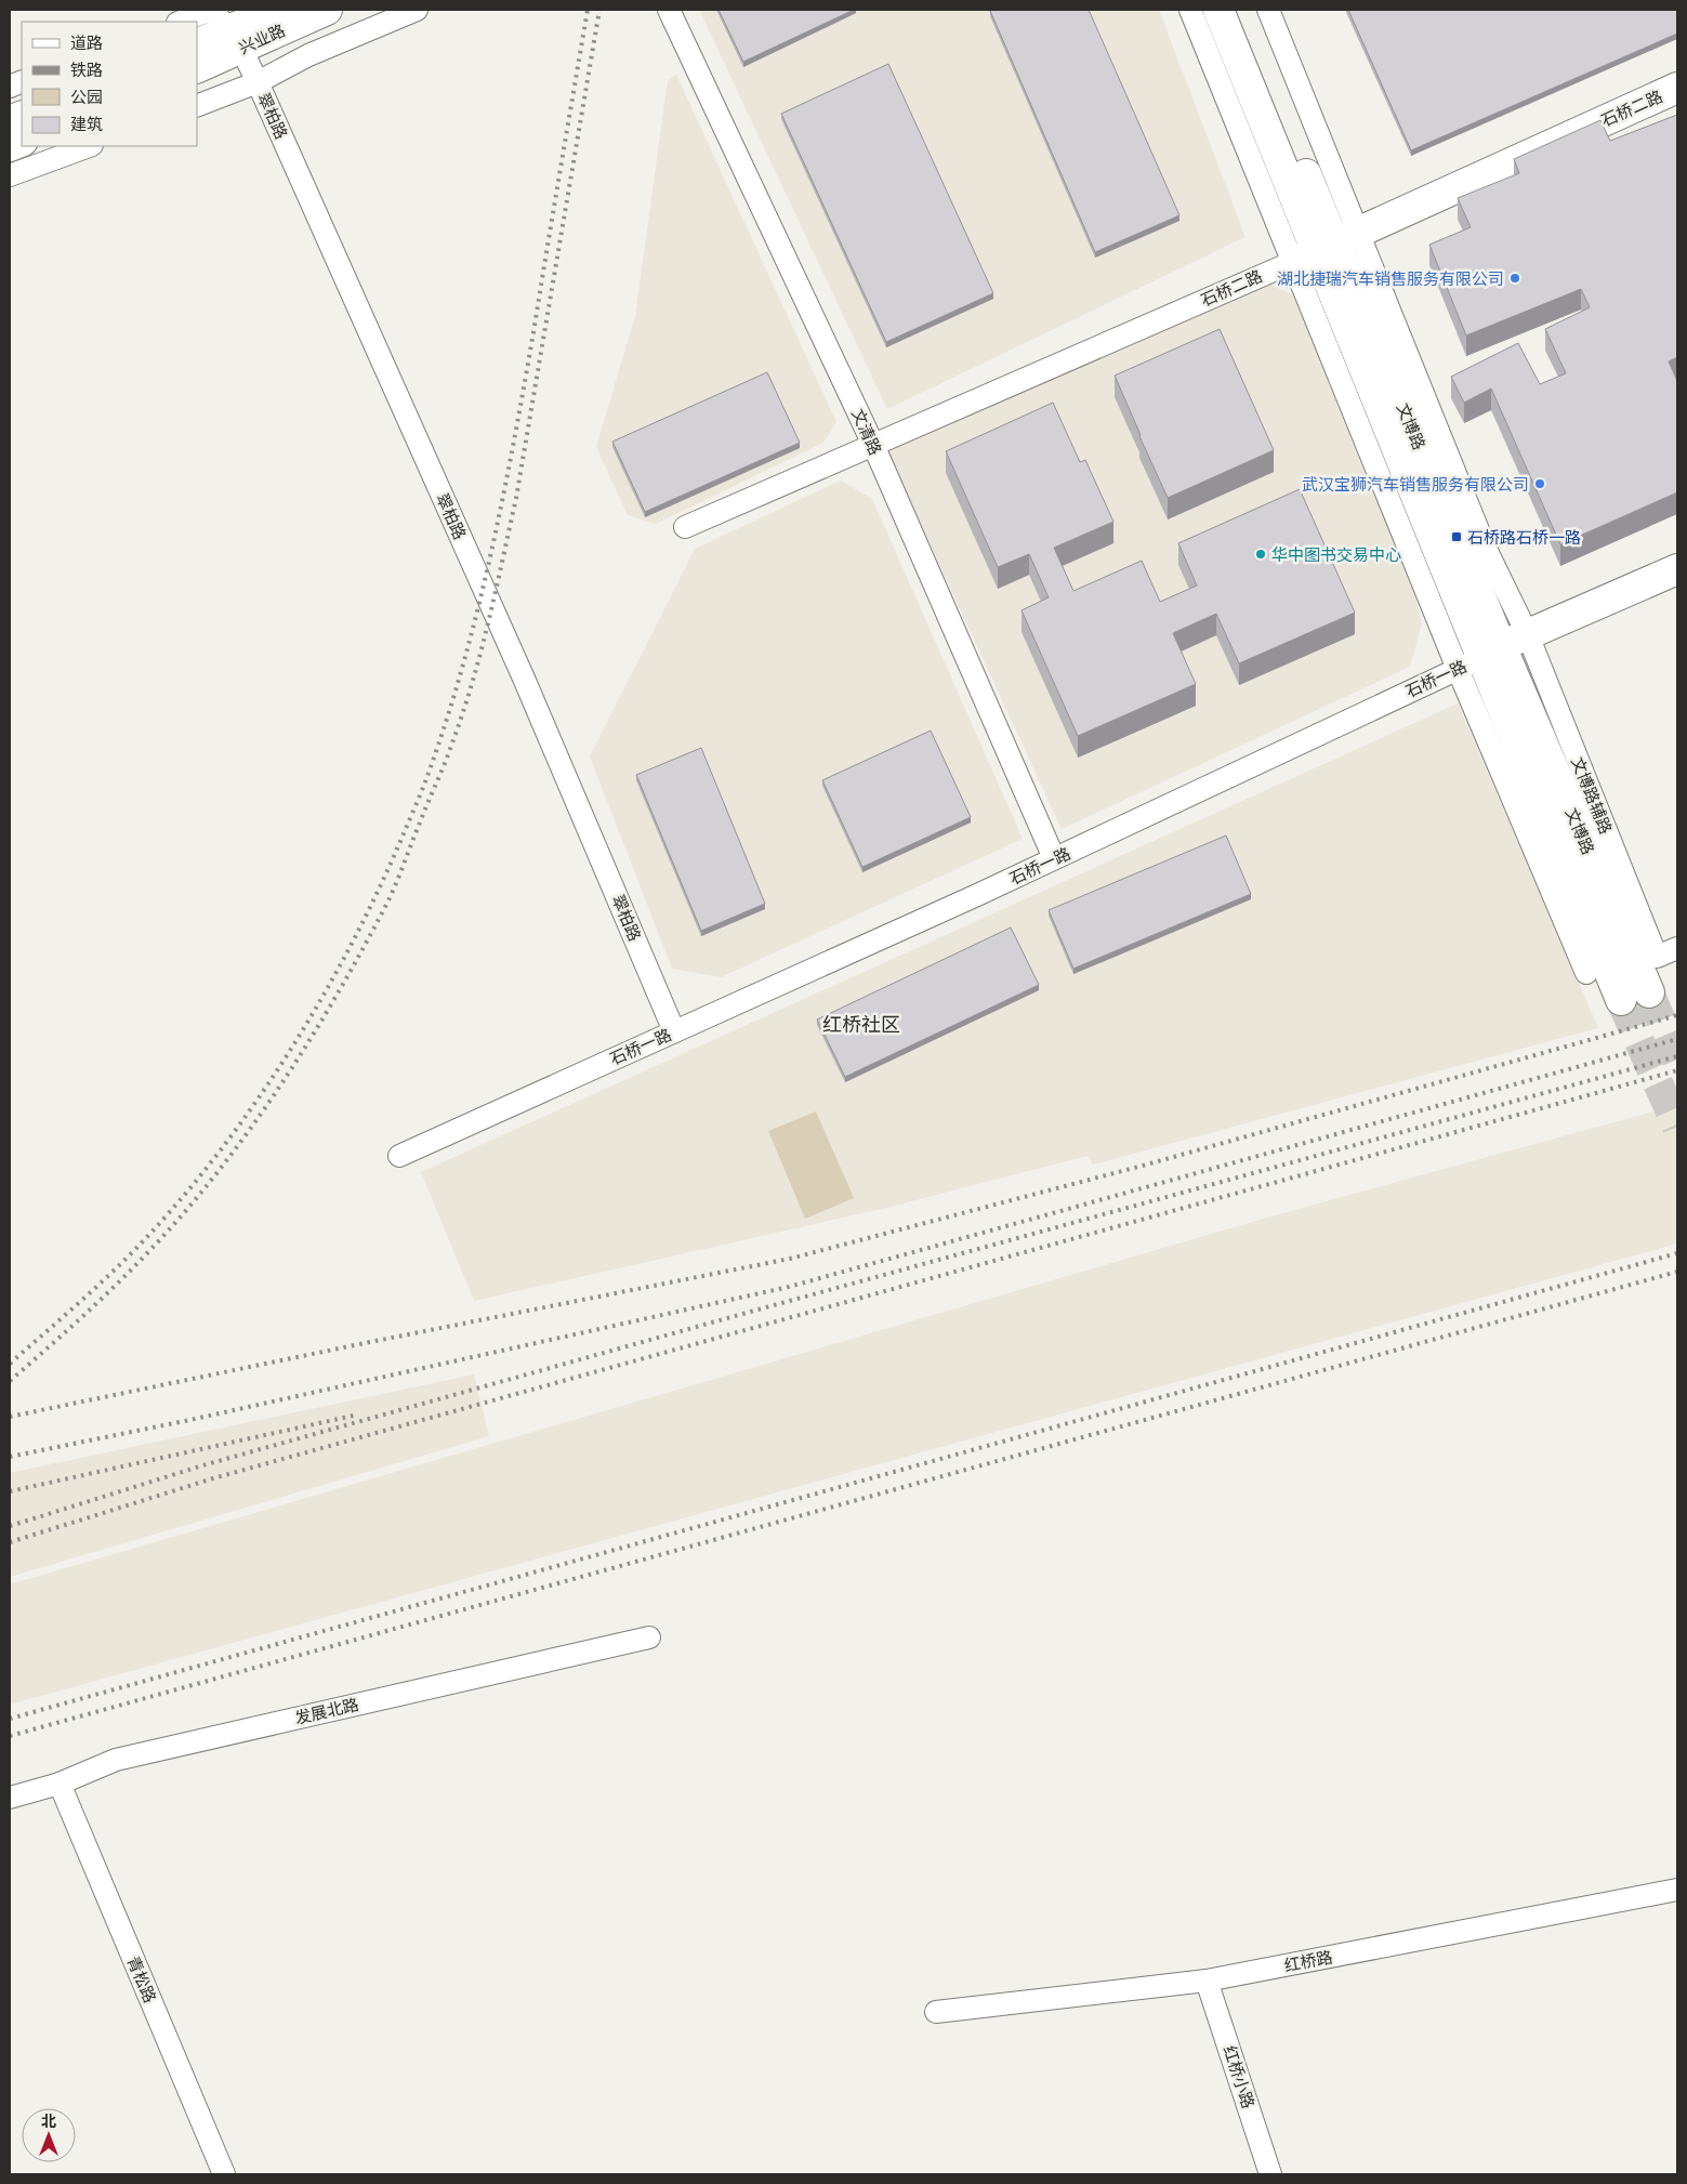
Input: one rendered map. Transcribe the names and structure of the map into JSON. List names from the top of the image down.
{
  "streets": {
    "main road": [
      "兴业路",
      "石桥二路",
      "文博路",
      "石桥一路"
    ],
    "street": [
      "翠柏路",
      "文清路",
      "文博路辅路",
      "发展北路",
      "红桥路",
      "青松路",
      "红桥小路"
    ]
  },
  "crossings": [
    ["兴业路", "翠柏路"],
    ["石桥二路", "文博路"],
    ["石桥二路", "文清路"],
    ["石桥二路", "文博路辅路"],
    ["翠柏路", "石桥一路"],
    ["文博路", "石桥一路"],
    ["文博路", "文博路辅路"],
    ["文清路", "石桥一路"],
    ["石桥一路", "文博路辅路"],
    ["发展北路", "青松路"],
    ["红桥路", "红桥小路"]
  ],
  "districts": ["红桥社区"],
  "places": {
    "other": ["湖北捷瑞汽车销售服务有限公司", "武汉宝狮汽车销售服务有限公司", "华中图书交易中心"],
    "transit": ["石桥路石桥一路"]
  },
  "legend": [
    "道路",
    "铁路",
    "公园",
    "建筑"
  ],
  "north": "top"
}
